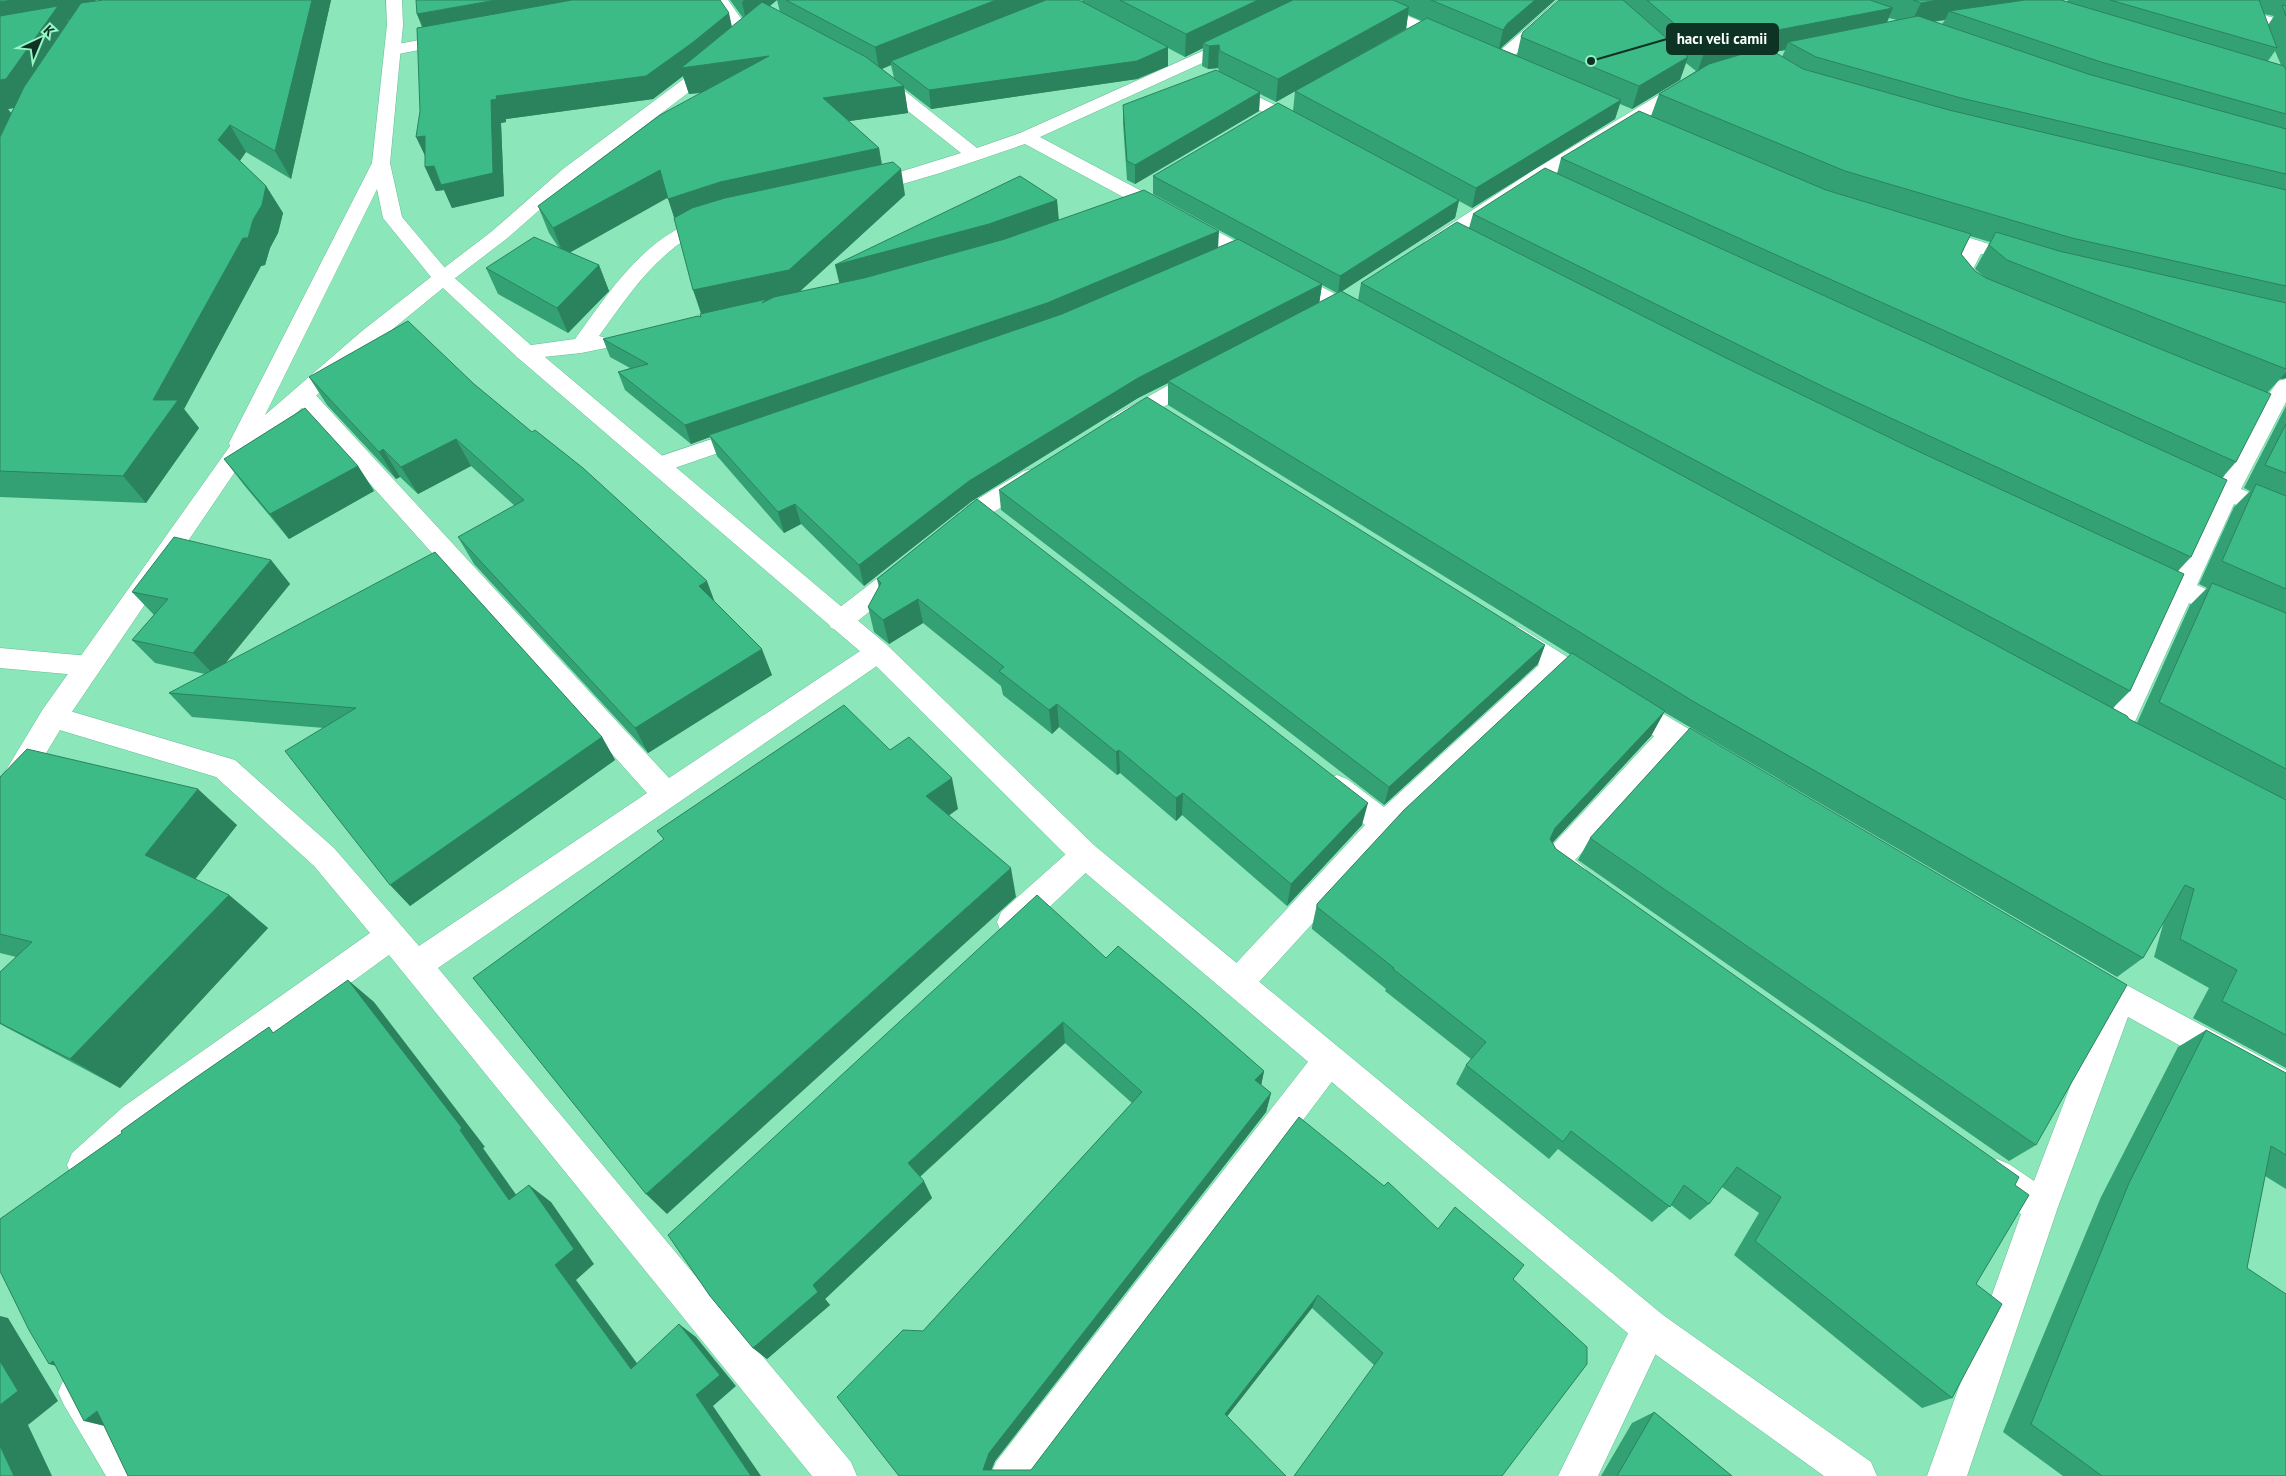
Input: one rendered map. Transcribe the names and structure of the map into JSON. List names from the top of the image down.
{
  "places": ["hacı veli camii"],
  "north": "top right"
}
